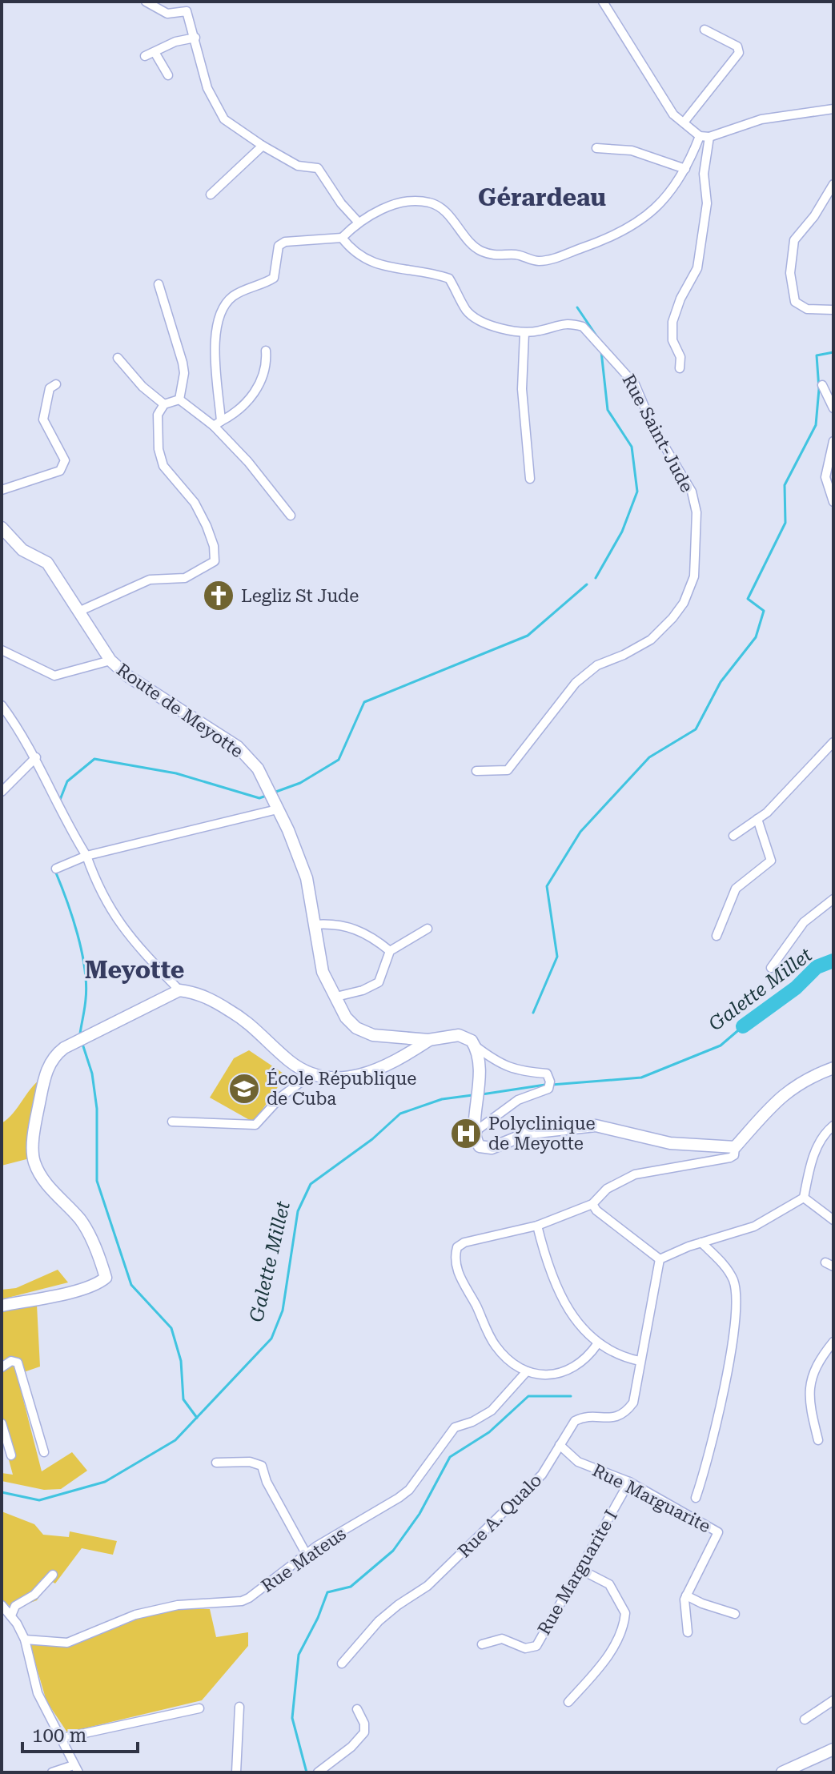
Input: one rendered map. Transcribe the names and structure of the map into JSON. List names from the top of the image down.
{
  "streets": {
    "street": [
      "Rue Saint-Jude",
      "Route de Meyotte",
      "Rue Marguarite",
      "Rue A. Qualo",
      "Rue Mateus",
      "Rue Marguarite I"
    ]
  },
  "crossings": [
    ["Rue Marguarite", "Rue A. Qualo"],
    ["Rue Marguarite", "Rue Marguarite I"]
  ],
  "districts": ["Gérardeau", "Meyotte"],
  "water": ["Galette Millet"],
  "places": {
    "church": ["Legliz St Jude"],
    "school or university": ["École République de Cuba"],
    "hospital": ["Polyclinique de Meyotte"]
  },
  "scale_bar": "100 m"
}
